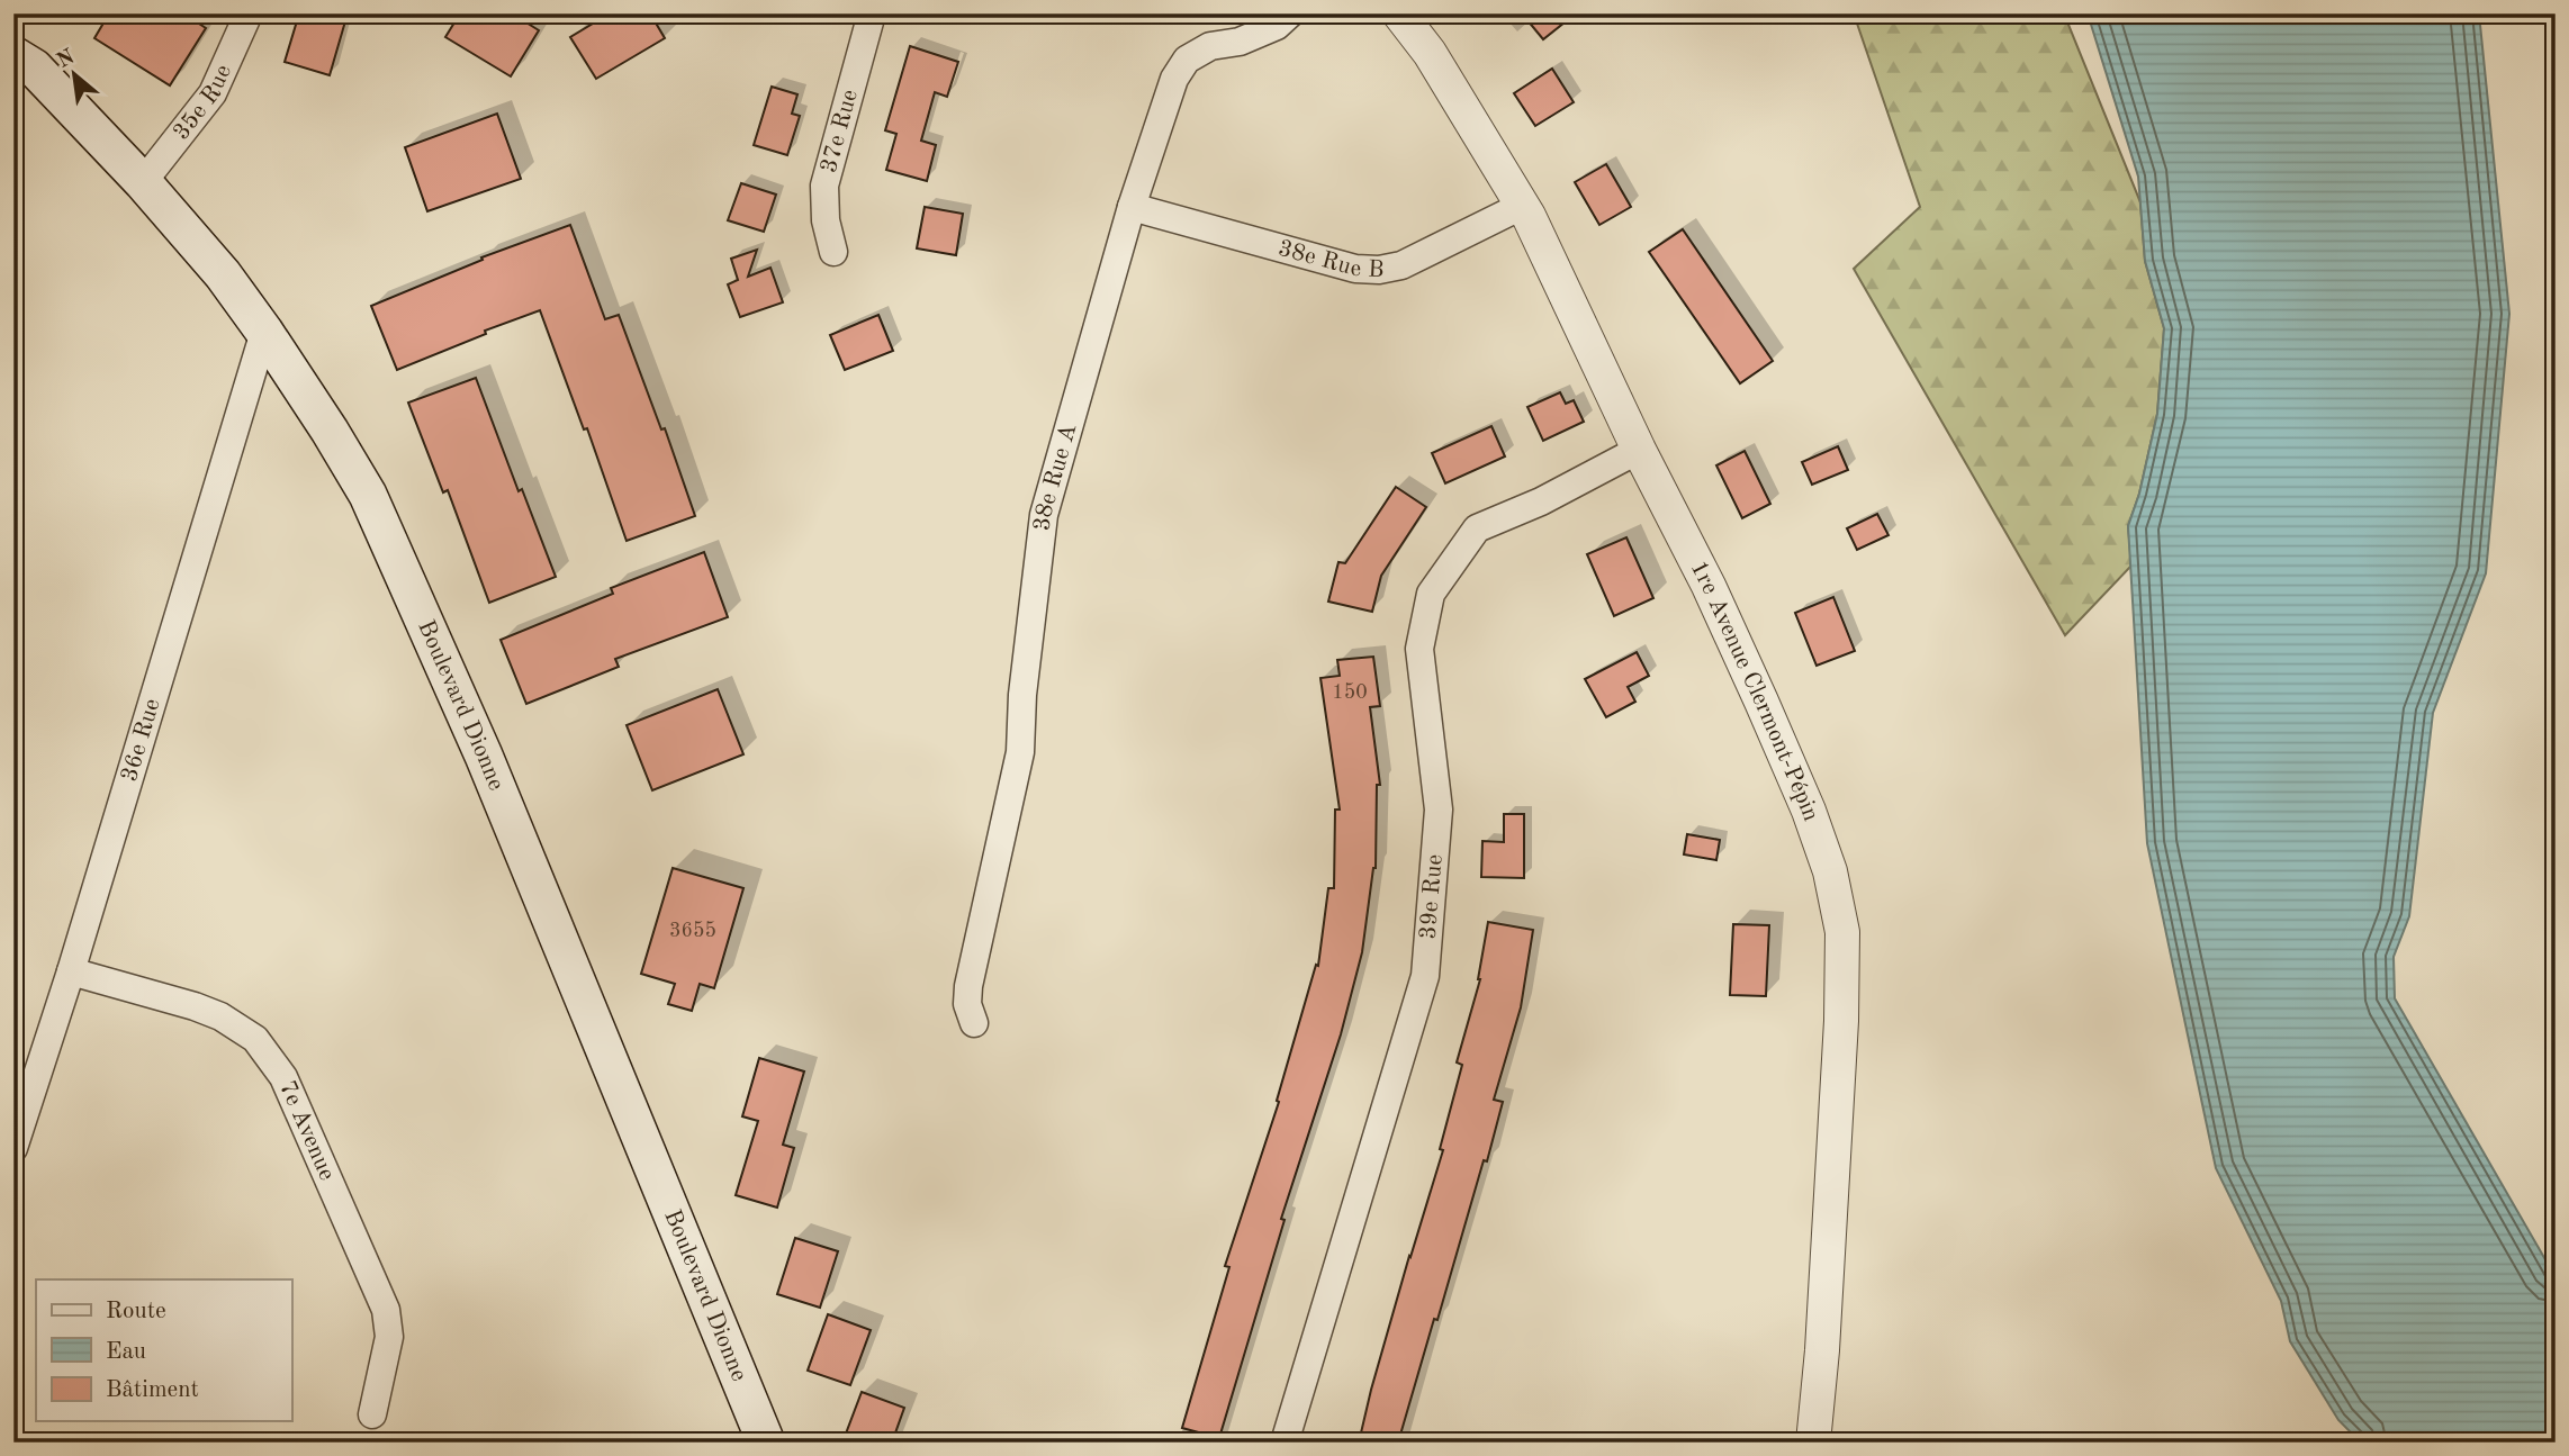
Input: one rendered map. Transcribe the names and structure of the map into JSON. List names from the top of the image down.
{
  "streets": {
    "main road": ["Boulevard Dionne"],
    "street": [
      "35e Rue",
      "37e Rue",
      "38e Rue B",
      "38e Rue A",
      "1re Avenue Clermont-Pépin",
      "36e Rue",
      "39e Rue",
      "7e Avenue"
    ]
  },
  "crossings": [
    ["35e Rue", "Boulevard Dionne"],
    ["38e Rue B", "38e Rue A"],
    ["38e Rue B", "1re Avenue Clermont-Pépin"],
    ["1re Avenue Clermont-Pépin", "39e Rue"],
    ["Boulevard Dionne", "36e Rue"],
    ["36e Rue", "7e Avenue"]
  ],
  "house_numbers": ["150", "3655"],
  "legend": ["Route", "Eau", "Bâtiment"],
  "north": "top left"
}
